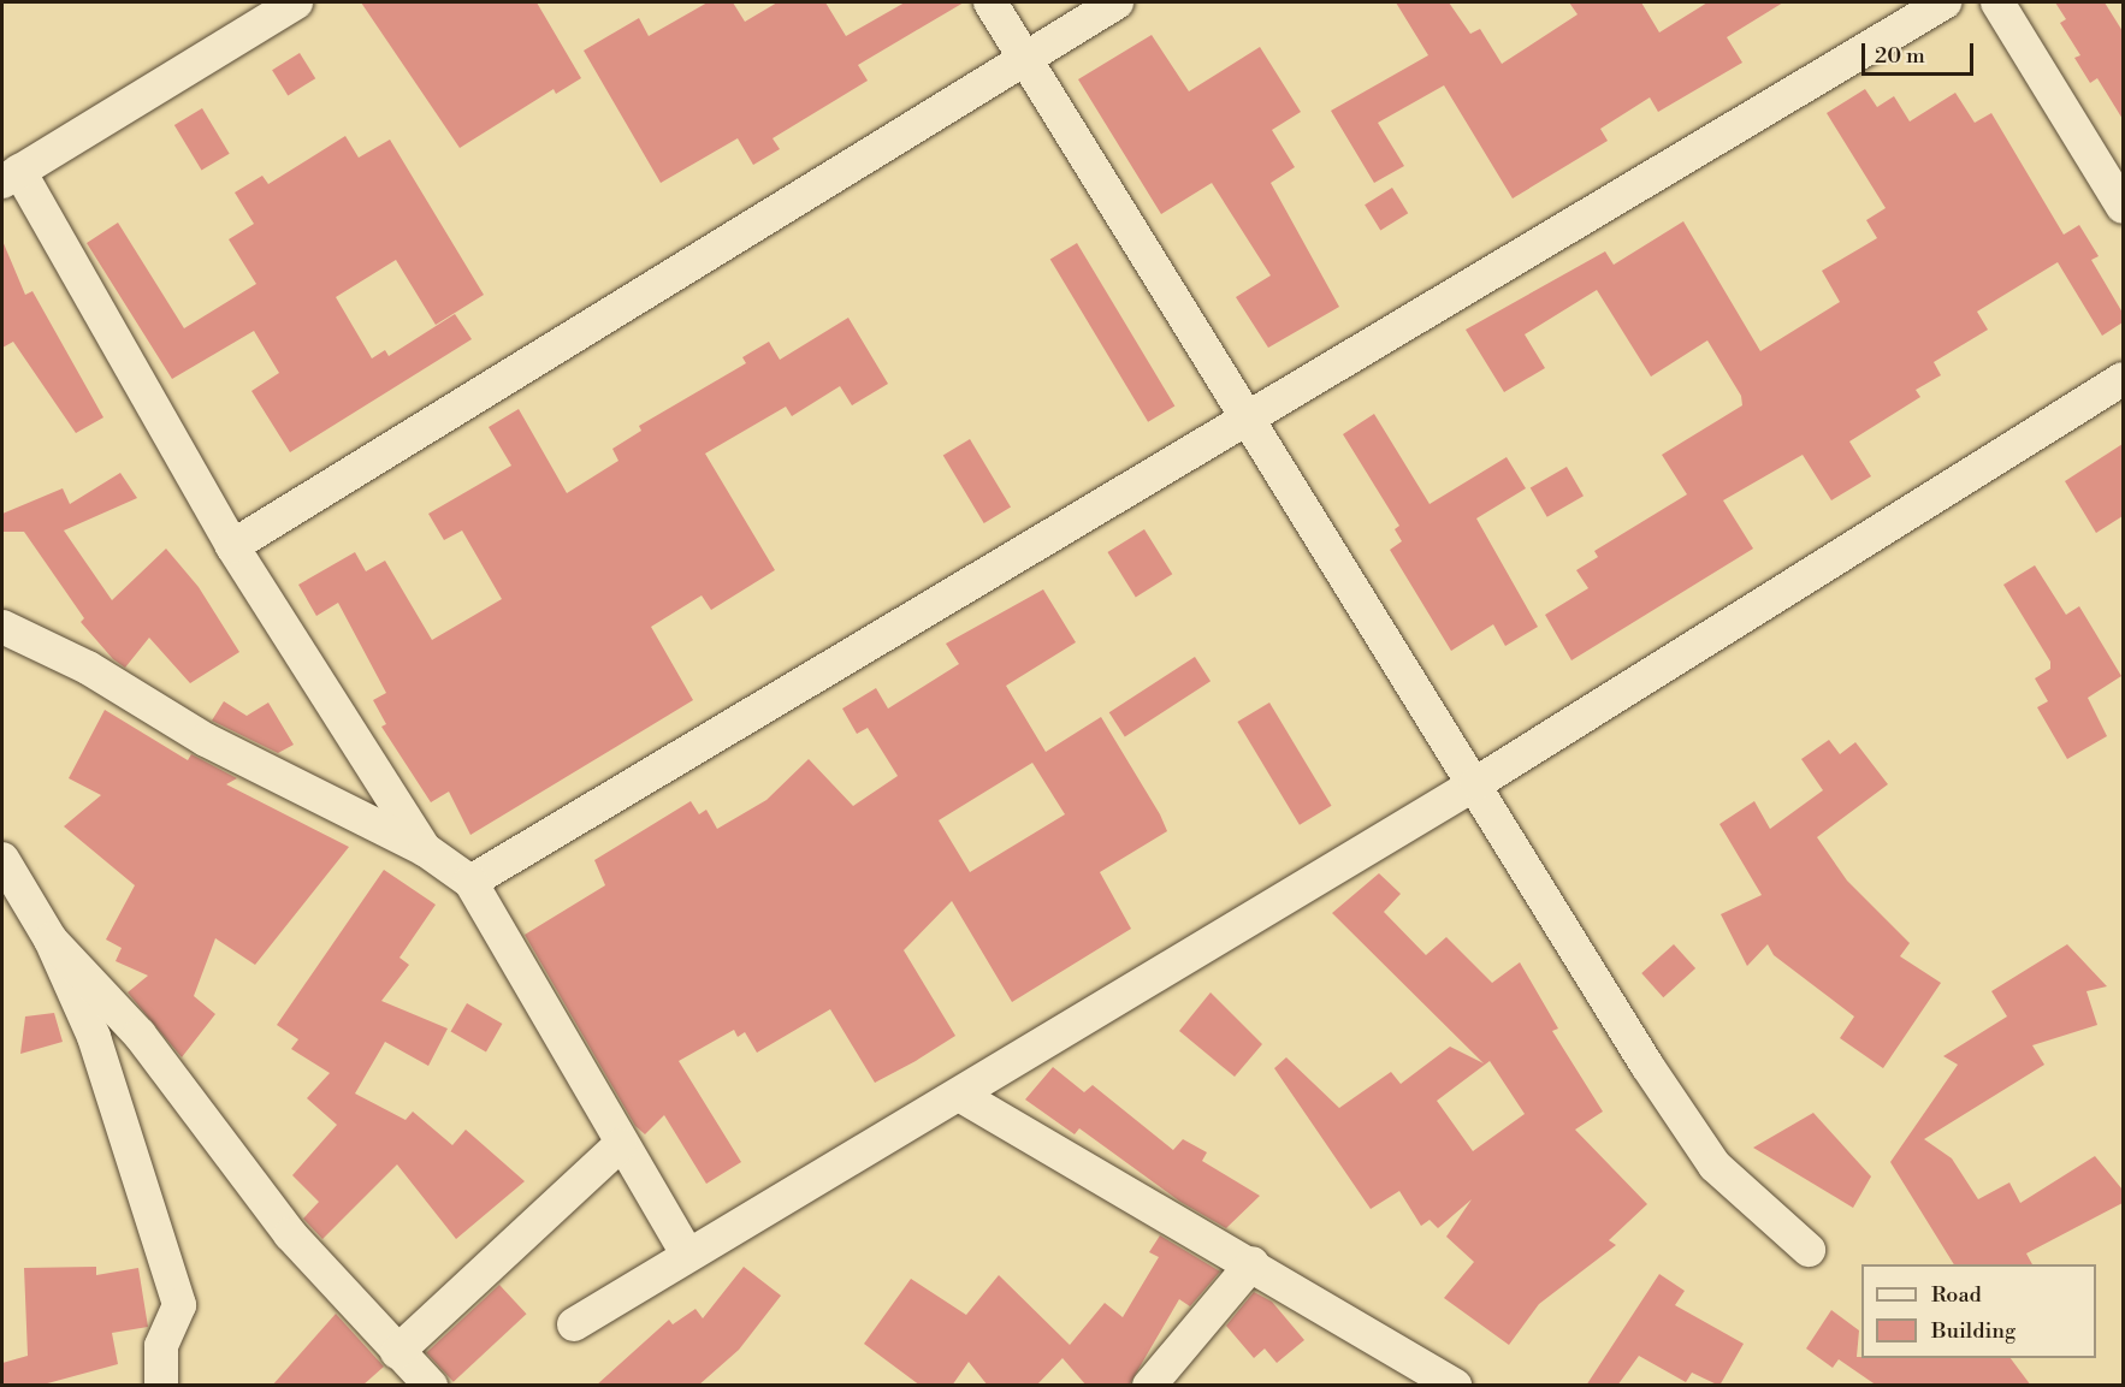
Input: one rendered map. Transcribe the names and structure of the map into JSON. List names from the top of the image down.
{
  "legend": ["Road", "Building"],
  "scale_bar": "20 m"
}
